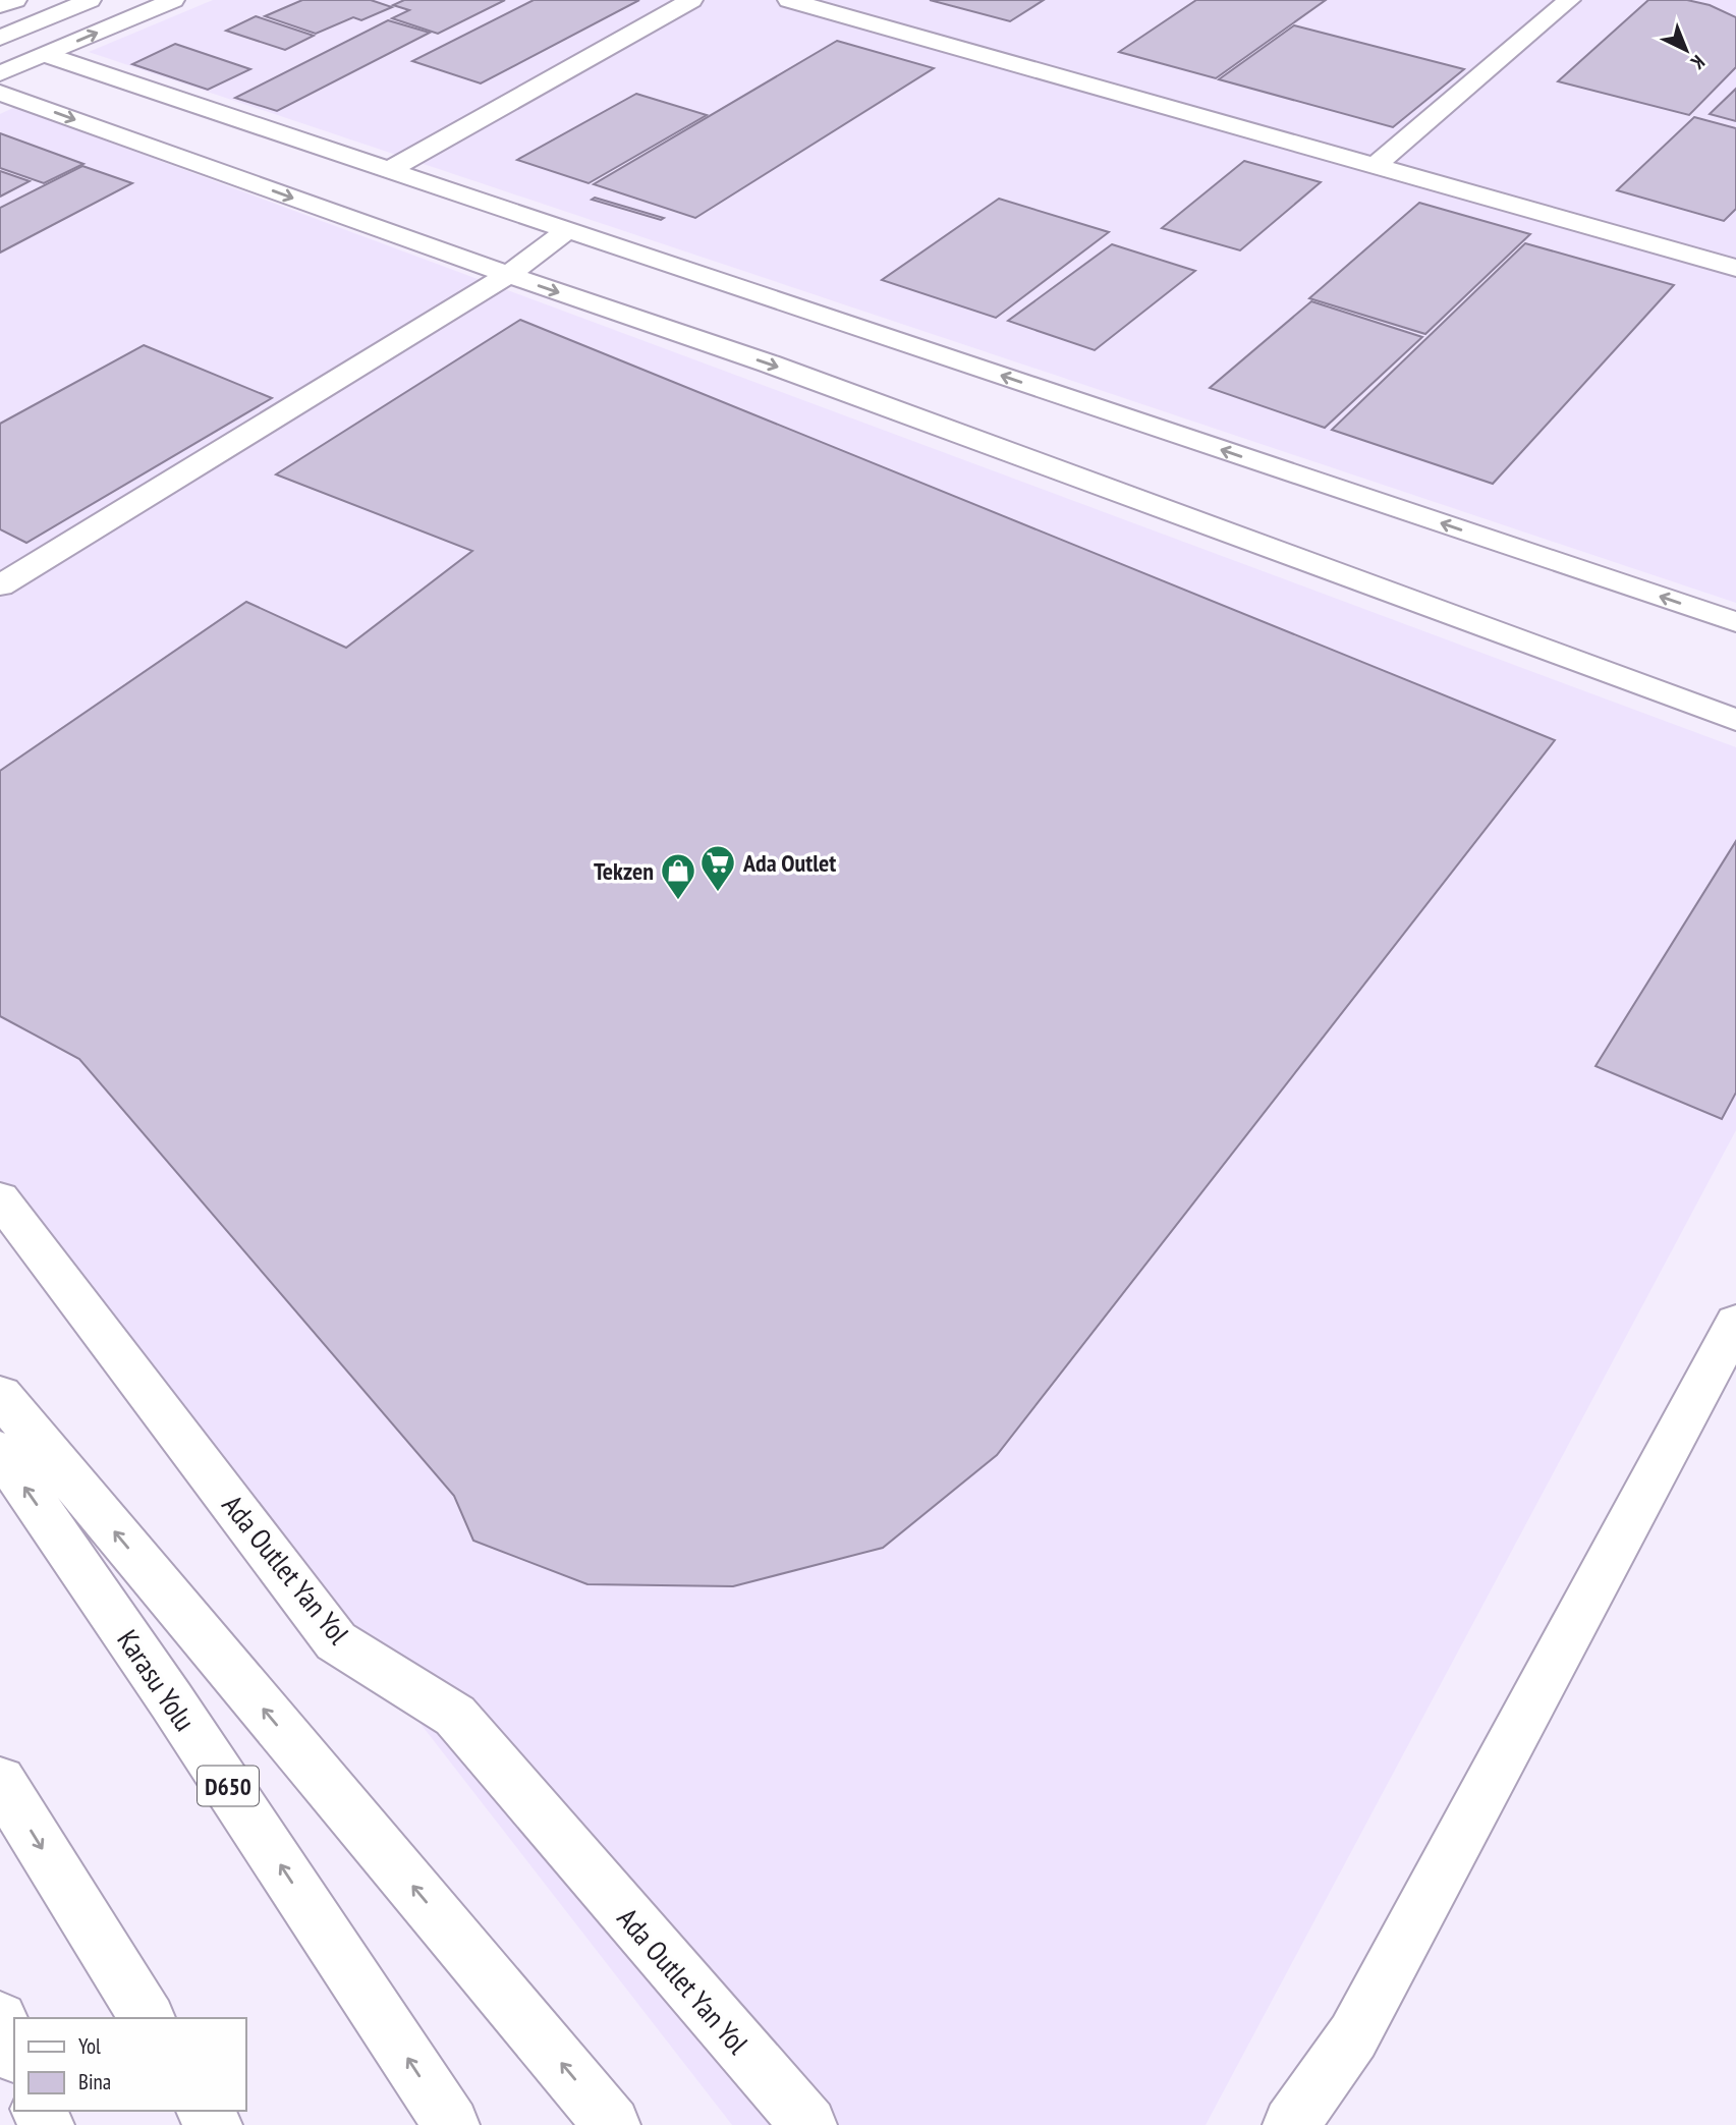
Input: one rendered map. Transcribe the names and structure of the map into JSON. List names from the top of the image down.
{
  "streets": {
    "main road": ["Ada Outlet Yan Yol", "Karasu Yolu", "D650"]
  },
  "places": {
    "supermarket": ["Ada Outlet"],
    "shop": ["Tekzen"]
  },
  "legend": ["Yol", "Bina"],
  "north": "bottom right"
}
